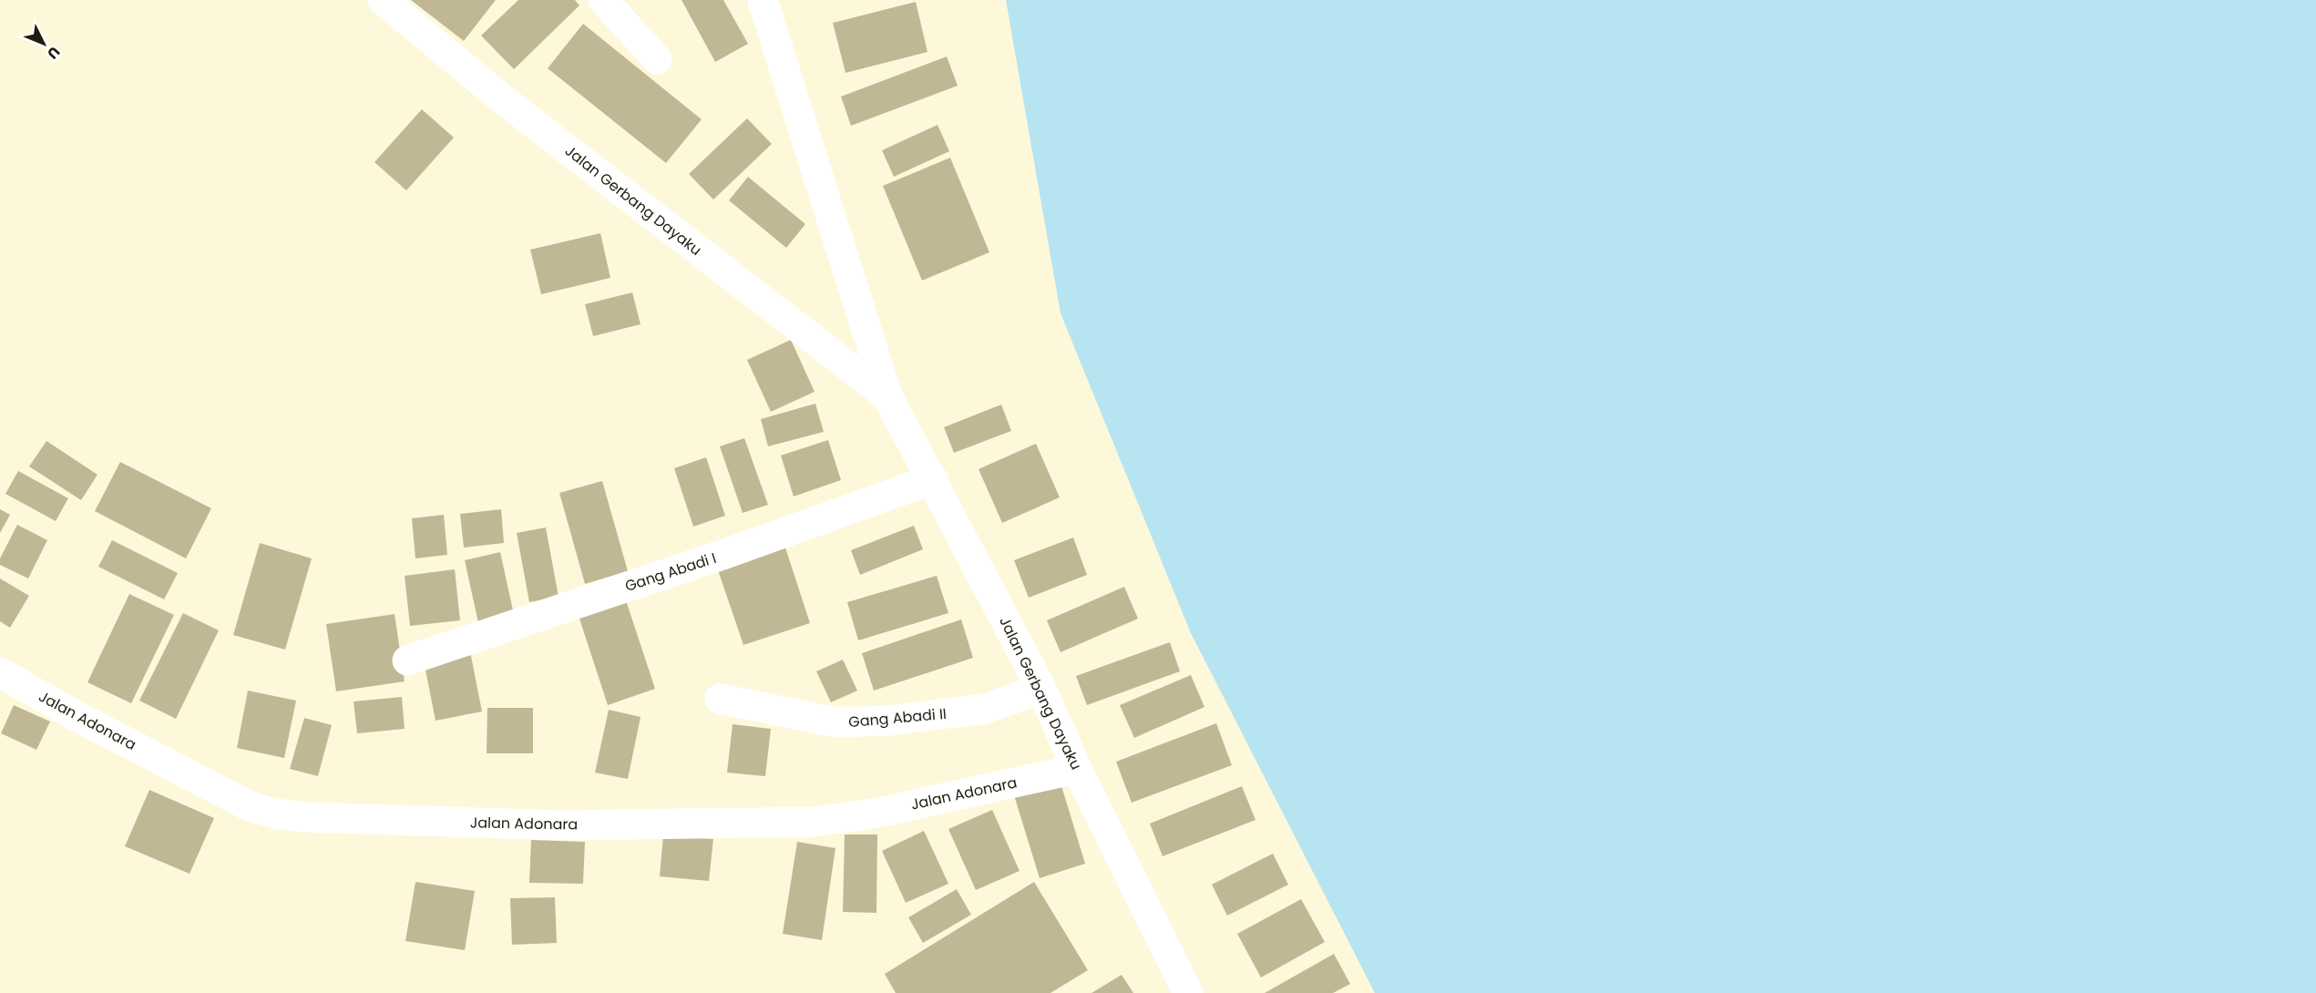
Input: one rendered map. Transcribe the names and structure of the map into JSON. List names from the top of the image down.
{
  "streets": {
    "main road": [
      "Jalan Gerbang Dayaku",
      "Gang Abadi I",
      "Gang Abadi II",
      "Jalan Adonara"
    ]
  },
  "crossings": [
    ["Jalan Gerbang Dayaku", "Gang Abadi I"],
    ["Jalan Gerbang Dayaku", "Gang Abadi II"],
    ["Jalan Gerbang Dayaku", "Jalan Adonara"]
  ],
  "north": "bottom right"
}
